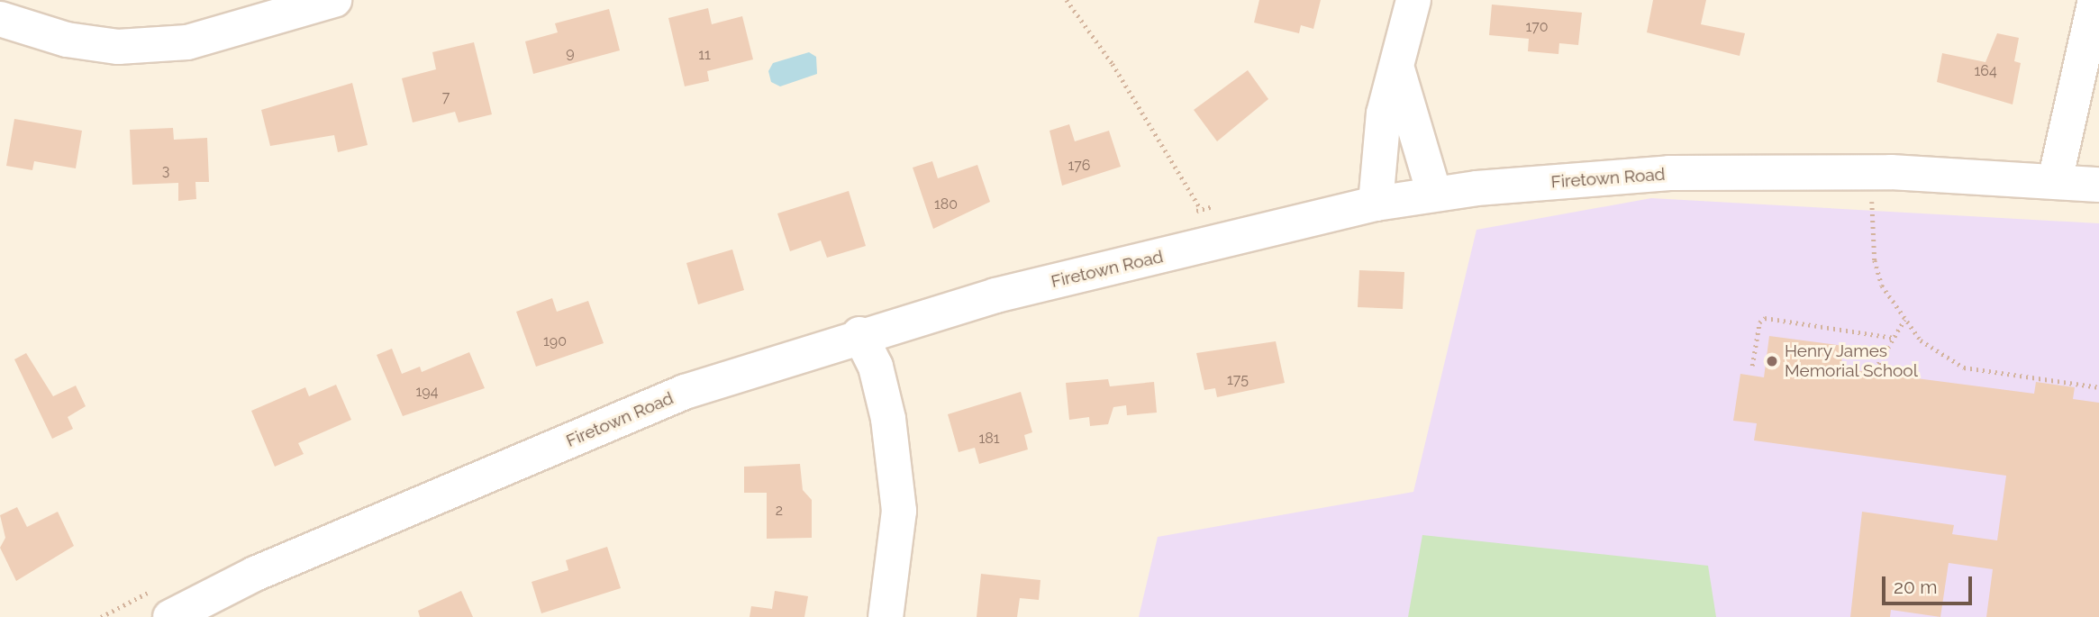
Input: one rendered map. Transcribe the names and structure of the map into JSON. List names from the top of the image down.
{
  "streets": {
    "street": ["Firetown Road"]
  },
  "places": ["Henry James Memorial School"],
  "house_numbers": [
    "170",
    "9",
    "11",
    "164",
    "7",
    "176",
    "3",
    "180",
    "190",
    "175",
    "194",
    "181",
    "2"
  ],
  "scale_bar": "20 m"
}
